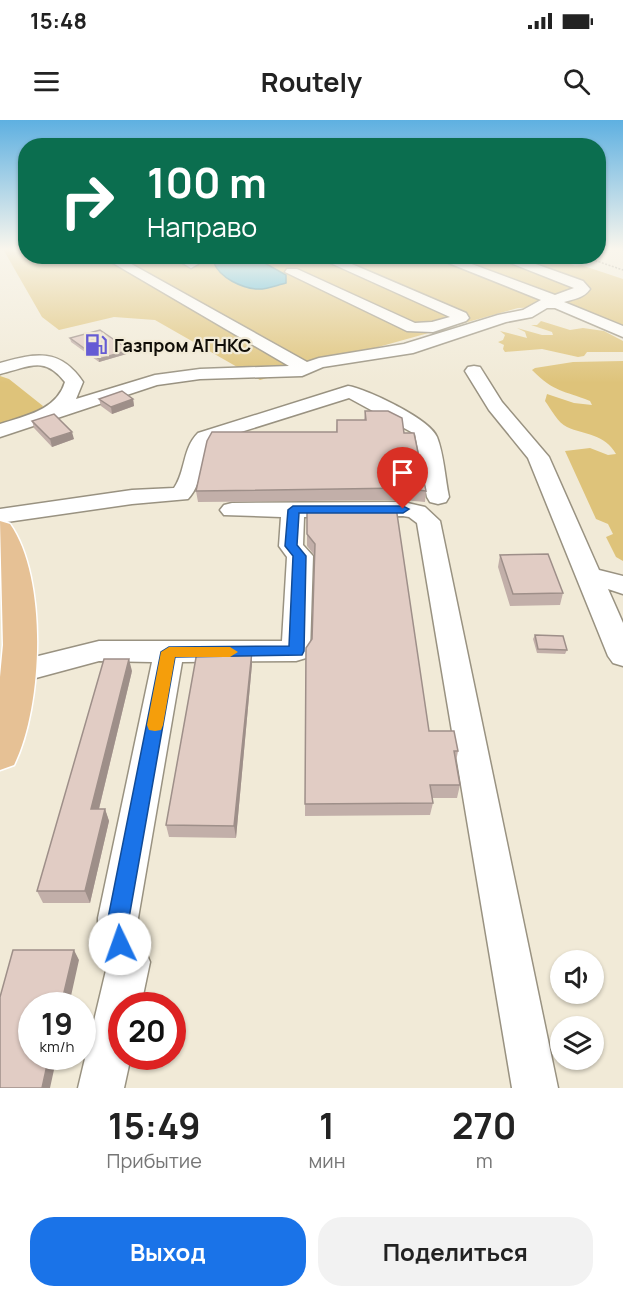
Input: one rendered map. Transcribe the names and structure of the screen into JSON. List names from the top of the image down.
{
  "places": {
    "fuel station": ["Газпром АГНКС"]
  },
  "page": {
    "status": "15:48",
    "header": "Routely",
    "turn": ["100 m", "Направо"],
    "speed": "19 km/h",
    "limit": "20",
    "eta": [
      "15:49",
      "Прибытие",
      "1",
      "мин",
      "270",
      "m"
    ],
    "buttons": ["Выход", "Поделиться"]
  }
}
